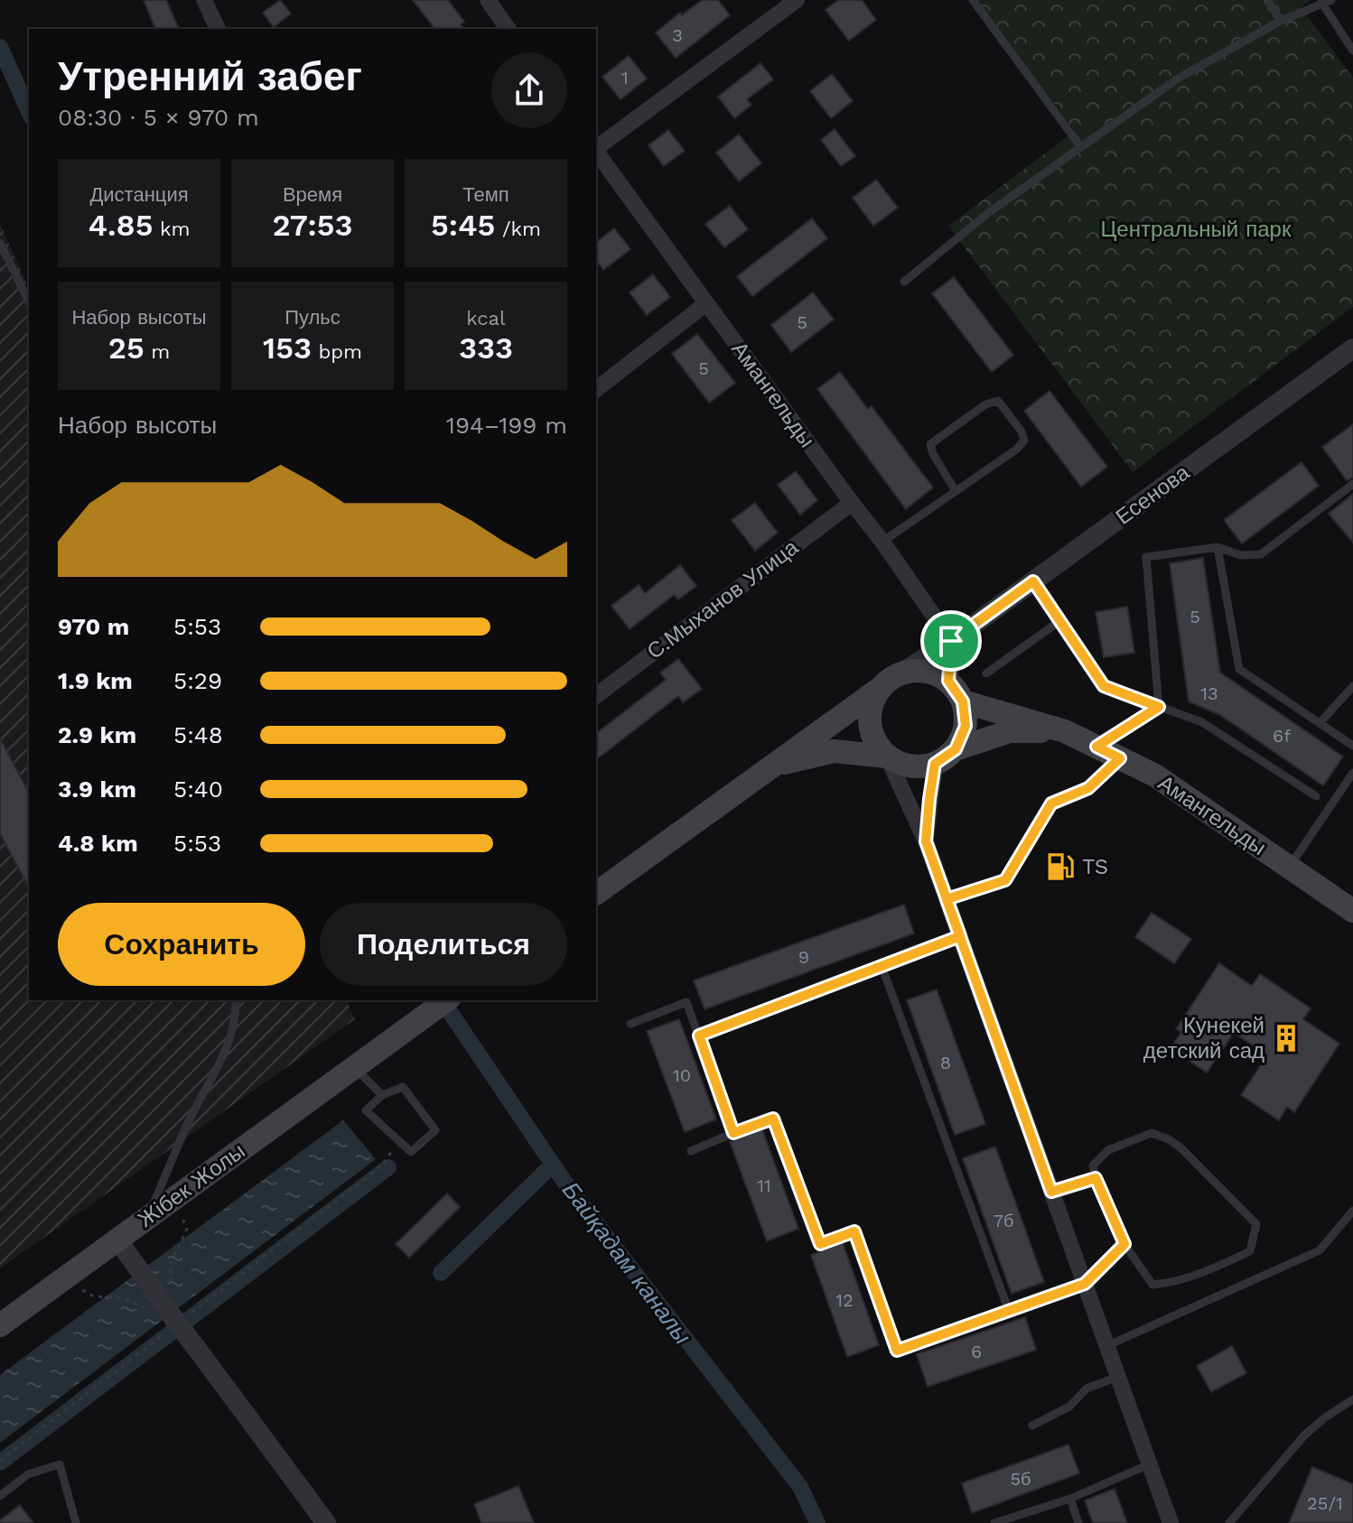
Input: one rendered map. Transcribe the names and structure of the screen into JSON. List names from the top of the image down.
{
  "streets": {
    "main road": ["Амангельды", "Жібек Жолы"],
    "street": ["Есенова", "С.Мыханов Улица"]
  },
  "crossings": [
    ["Амангельды", "Есенова"],
    ["Амангельды", "С.Мыханов Улица"]
  ],
  "water": ["Байқадам каналы"],
  "parks": ["Центральный парк"],
  "places": {
    "fuel station": ["TS"],
    "building": ["Кунекей детский сад"]
  },
  "house_numbers": [
    "3",
    "1",
    "5",
    "5",
    "5",
    "13",
    "6f",
    "9",
    "8",
    "10",
    "11",
    "7б",
    "12",
    "6",
    "5б",
    "25/1"
  ],
  "page": {
    "heading": ["Утренний забег", "08:30 · 5 × 970 m"],
    "stats": [
      ["Дистанция", "4.85 km"],
      ["Время", "27:53"],
      ["Темп", "5:45 /km"],
      ["Набор высоты", "25 m"],
      ["Пульс", "153 bpm"],
      ["kcal", "333"]
    ],
    "chart": ["Набор высоты", "194–199 m"],
    "list": [
      {
        "name": "970 m",
        "note": "5:53"
      },
      {
        "name": "1.9 km",
        "note": "5:29"
      },
      {
        "name": "2.9 km",
        "note": "5:48"
      },
      {
        "name": "3.9 km",
        "note": "5:40"
      },
      {
        "name": "4.8 km",
        "note": "5:53"
      }
    ],
    "buttons": ["Сохранить", "Поделиться"]
  }
}
